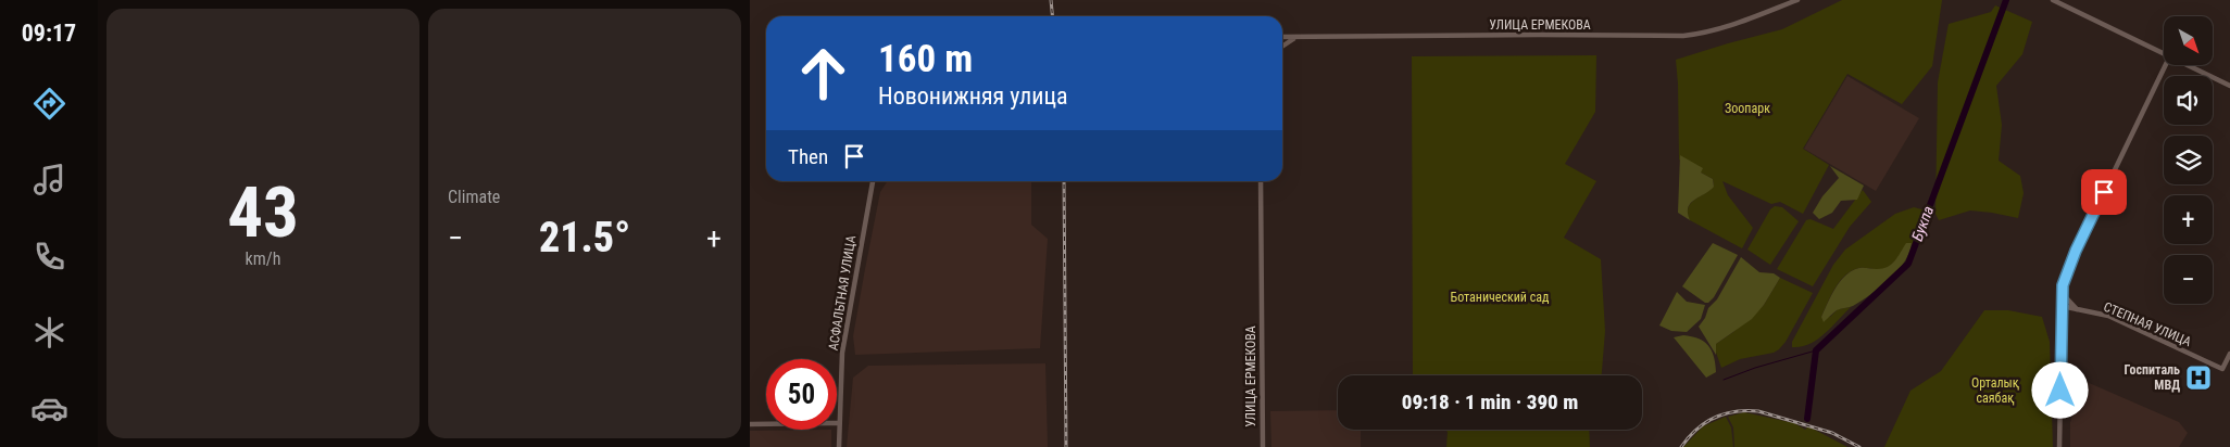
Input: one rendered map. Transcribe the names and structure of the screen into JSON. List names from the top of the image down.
{
  "streets": {
    "main road": ["УЛИЦА ЕРМЕКОВА", "АСФАЛЬТНАЯ УЛИЦА", "СТЕПНАЯ УЛИЦА"]
  },
  "water": ["Букпа"],
  "parks": ["Зоопарк", "Ботанический сад", "Орталық саябақ"],
  "places": {
    "hospital": ["Госпиталь МВД"]
  },
  "north": "bottom right",
  "page": {
    "tabs": "09:17",
    "tile": [
      ["43", "km/h"],
      "Climate"
    ],
    "map_buttons": ["+", "−"],
    "turn": ["160 m", "Новонижняя улица"],
    "then": "Then",
    "heat": ["−", "21.5°", "+"],
    "limit": "50",
    "trip": "09:18 · 1 min · 390 m"
  }
}
